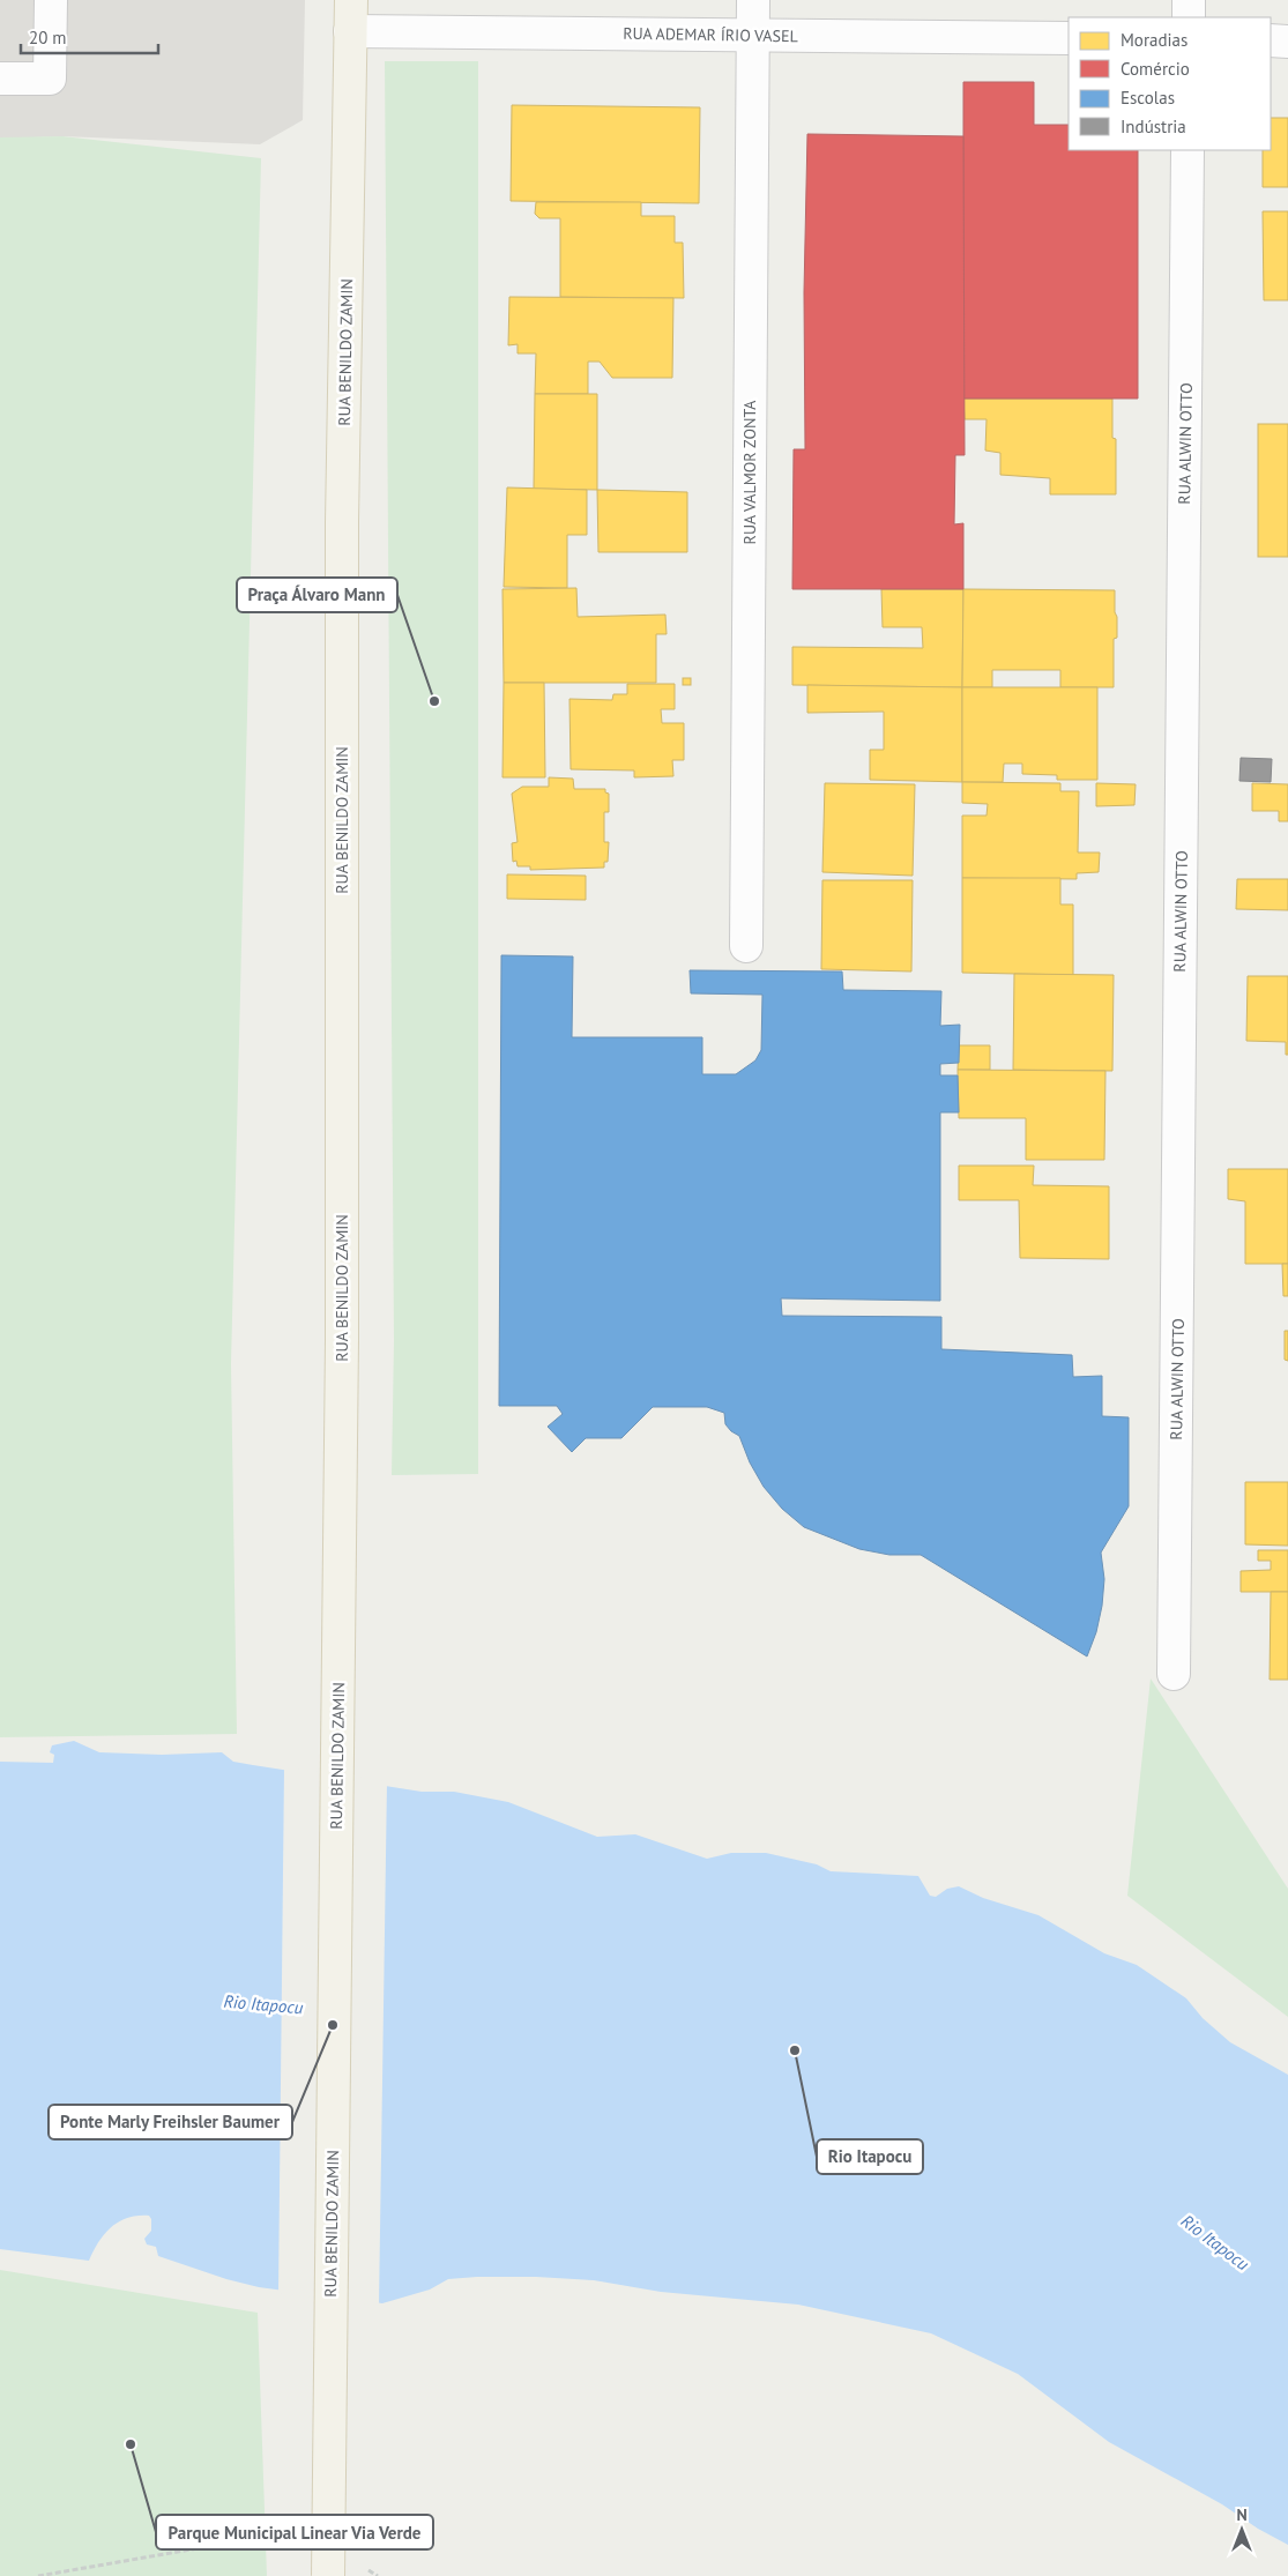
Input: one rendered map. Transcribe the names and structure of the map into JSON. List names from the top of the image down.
{
  "streets": {
    "main road": ["RUA BENILDO ZAMIN"],
    "street": ["RUA ADEMAR ÍRIO VASEL", "RUA ALWIN OTTO", "RUA VALMOR ZONTA"]
  },
  "crossings": [
    ["RUA ADEMAR ÍRIO VASEL", "RUA BENILDO ZAMIN"],
    ["RUA ADEMAR ÍRIO VASEL", "RUA VALMOR ZONTA"]
  ],
  "water": ["Rio Itapocu"],
  "places": [
    "Praça Álvaro Mann",
    "Ponte Marly Freihsler Baumer",
    "Rio Itapocu",
    "Parque Municipal Linear Via Verde"
  ],
  "legend": [
    "Moradias",
    "Comércio",
    "Escolas",
    "Indústria"
  ],
  "scale_bar": "20 m",
  "north": "top"
}
